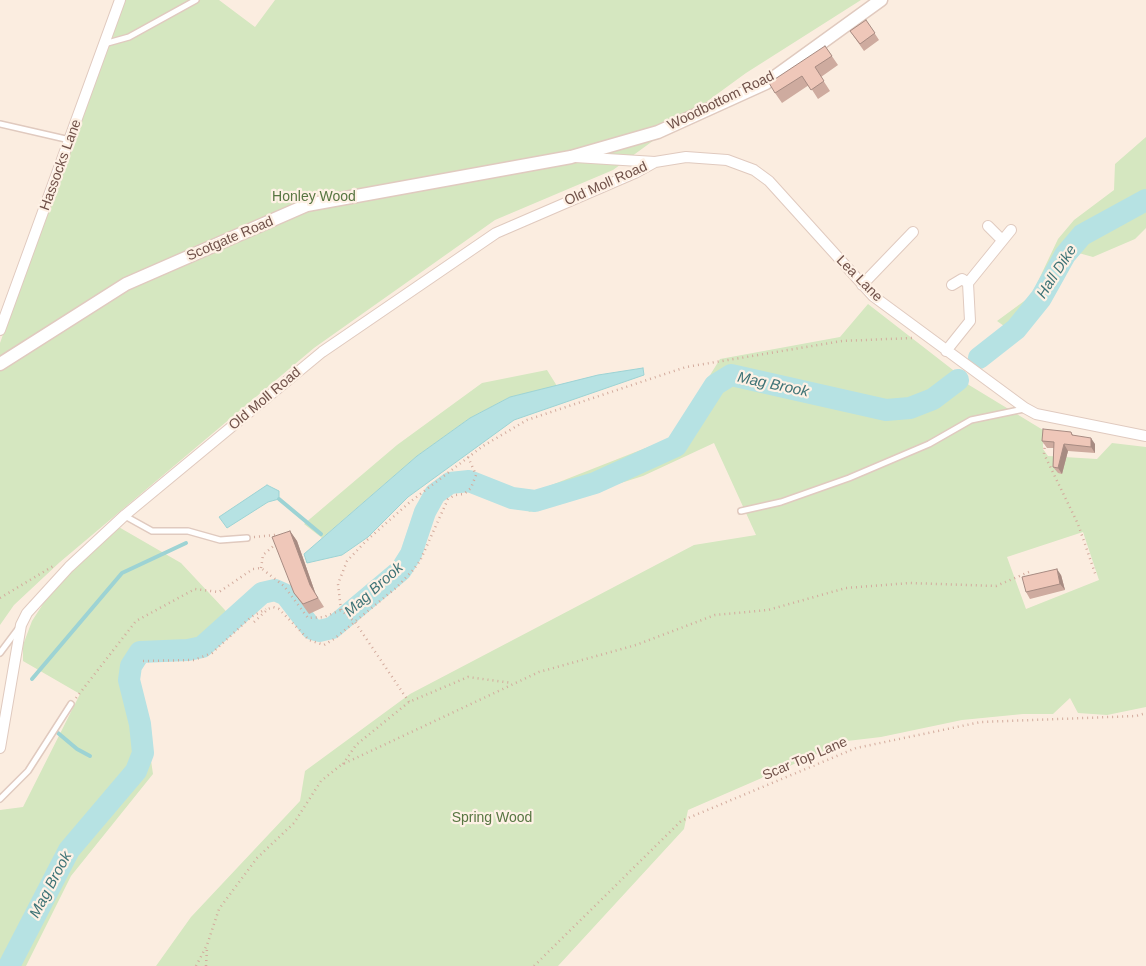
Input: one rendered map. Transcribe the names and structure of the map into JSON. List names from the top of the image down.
{
  "streets": {
    "street": [
      "Woodbottom Road",
      "Hassocks Lane",
      "Old Moll Road",
      "Scotgate Road",
      "Lea Lane"
    ],
    "path": ["Scar Top Lane"]
  },
  "crossings": [
    ["Woodbottom Road", "Scotgate Road"],
    ["Woodbottom Road", "Lea Lane"],
    ["Old Moll Road", "Lea Lane"],
    ["Scotgate Road", "Lea Lane"]
  ],
  "water": ["Hall Dike", "Mag Brook"],
  "parks": ["Honley Wood", "Spring Wood"]
}
